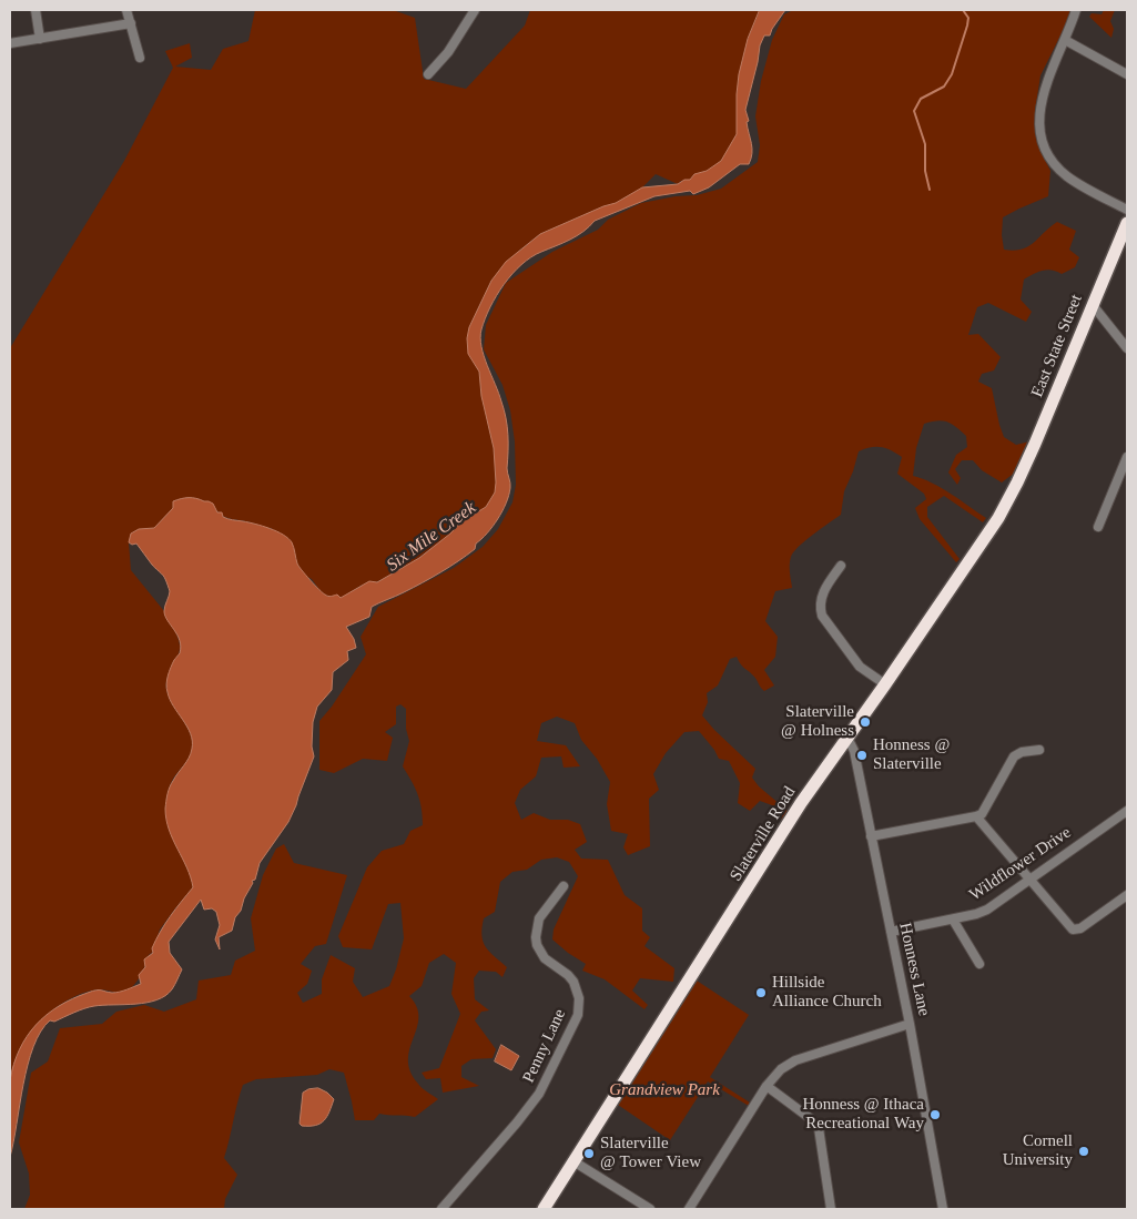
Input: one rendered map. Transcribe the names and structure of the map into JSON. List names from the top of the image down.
{
  "streets": {
    "highway": ["East State Street", "Slaterville Road"],
    "street": ["Wildflower Drive", "Honness Lane", "Penny Lane"]
  },
  "crossings": [
    ["East State Street", "Slaterville Road"],
    ["Slaterville Road", "Honness Lane"],
    ["Wildflower Drive", "Honness Lane"]
  ],
  "water": ["Six Mile Creek"],
  "parks": ["Grandview Park"],
  "places": [
    "Slaterville @ Holness",
    "Honness @ Slaterville",
    "Hillside Alliance Church",
    "Honness @ Ithaca Recreational Way",
    "Cornell University",
    "Slaterville @ Tower View"
  ]
}
